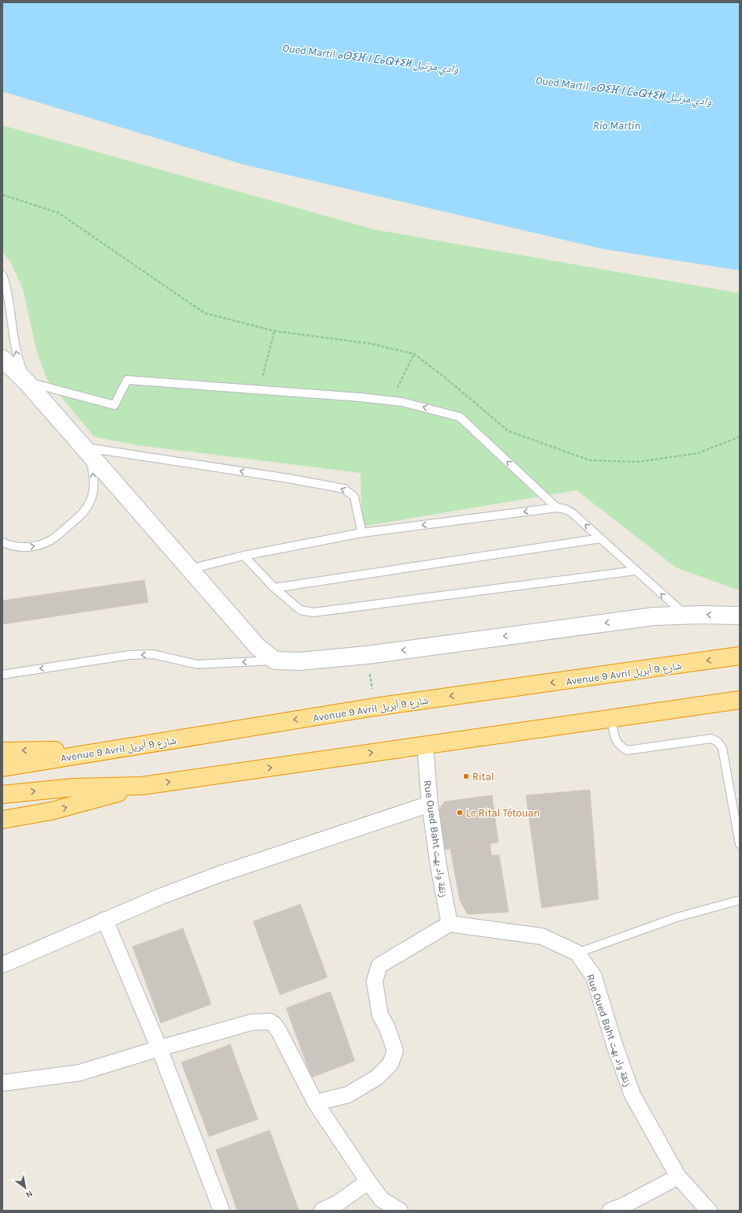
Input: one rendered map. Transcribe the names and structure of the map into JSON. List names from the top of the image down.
{
  "streets": {
    "highway": ["Avenue 9 Avril شارع 9 أبريل"],
    "street": ["Rue Oued Baht زنقة واد بهت"]
  },
  "water": ["Oued Martil ⴰⵙⵉⴼ ⵏ ⵎⴰⵕⵜⵉⵍ وادي مرتيل", "Río Martín"],
  "places": ["Rital", "Le Rital Tétouan"],
  "north": "bottom right"
}
